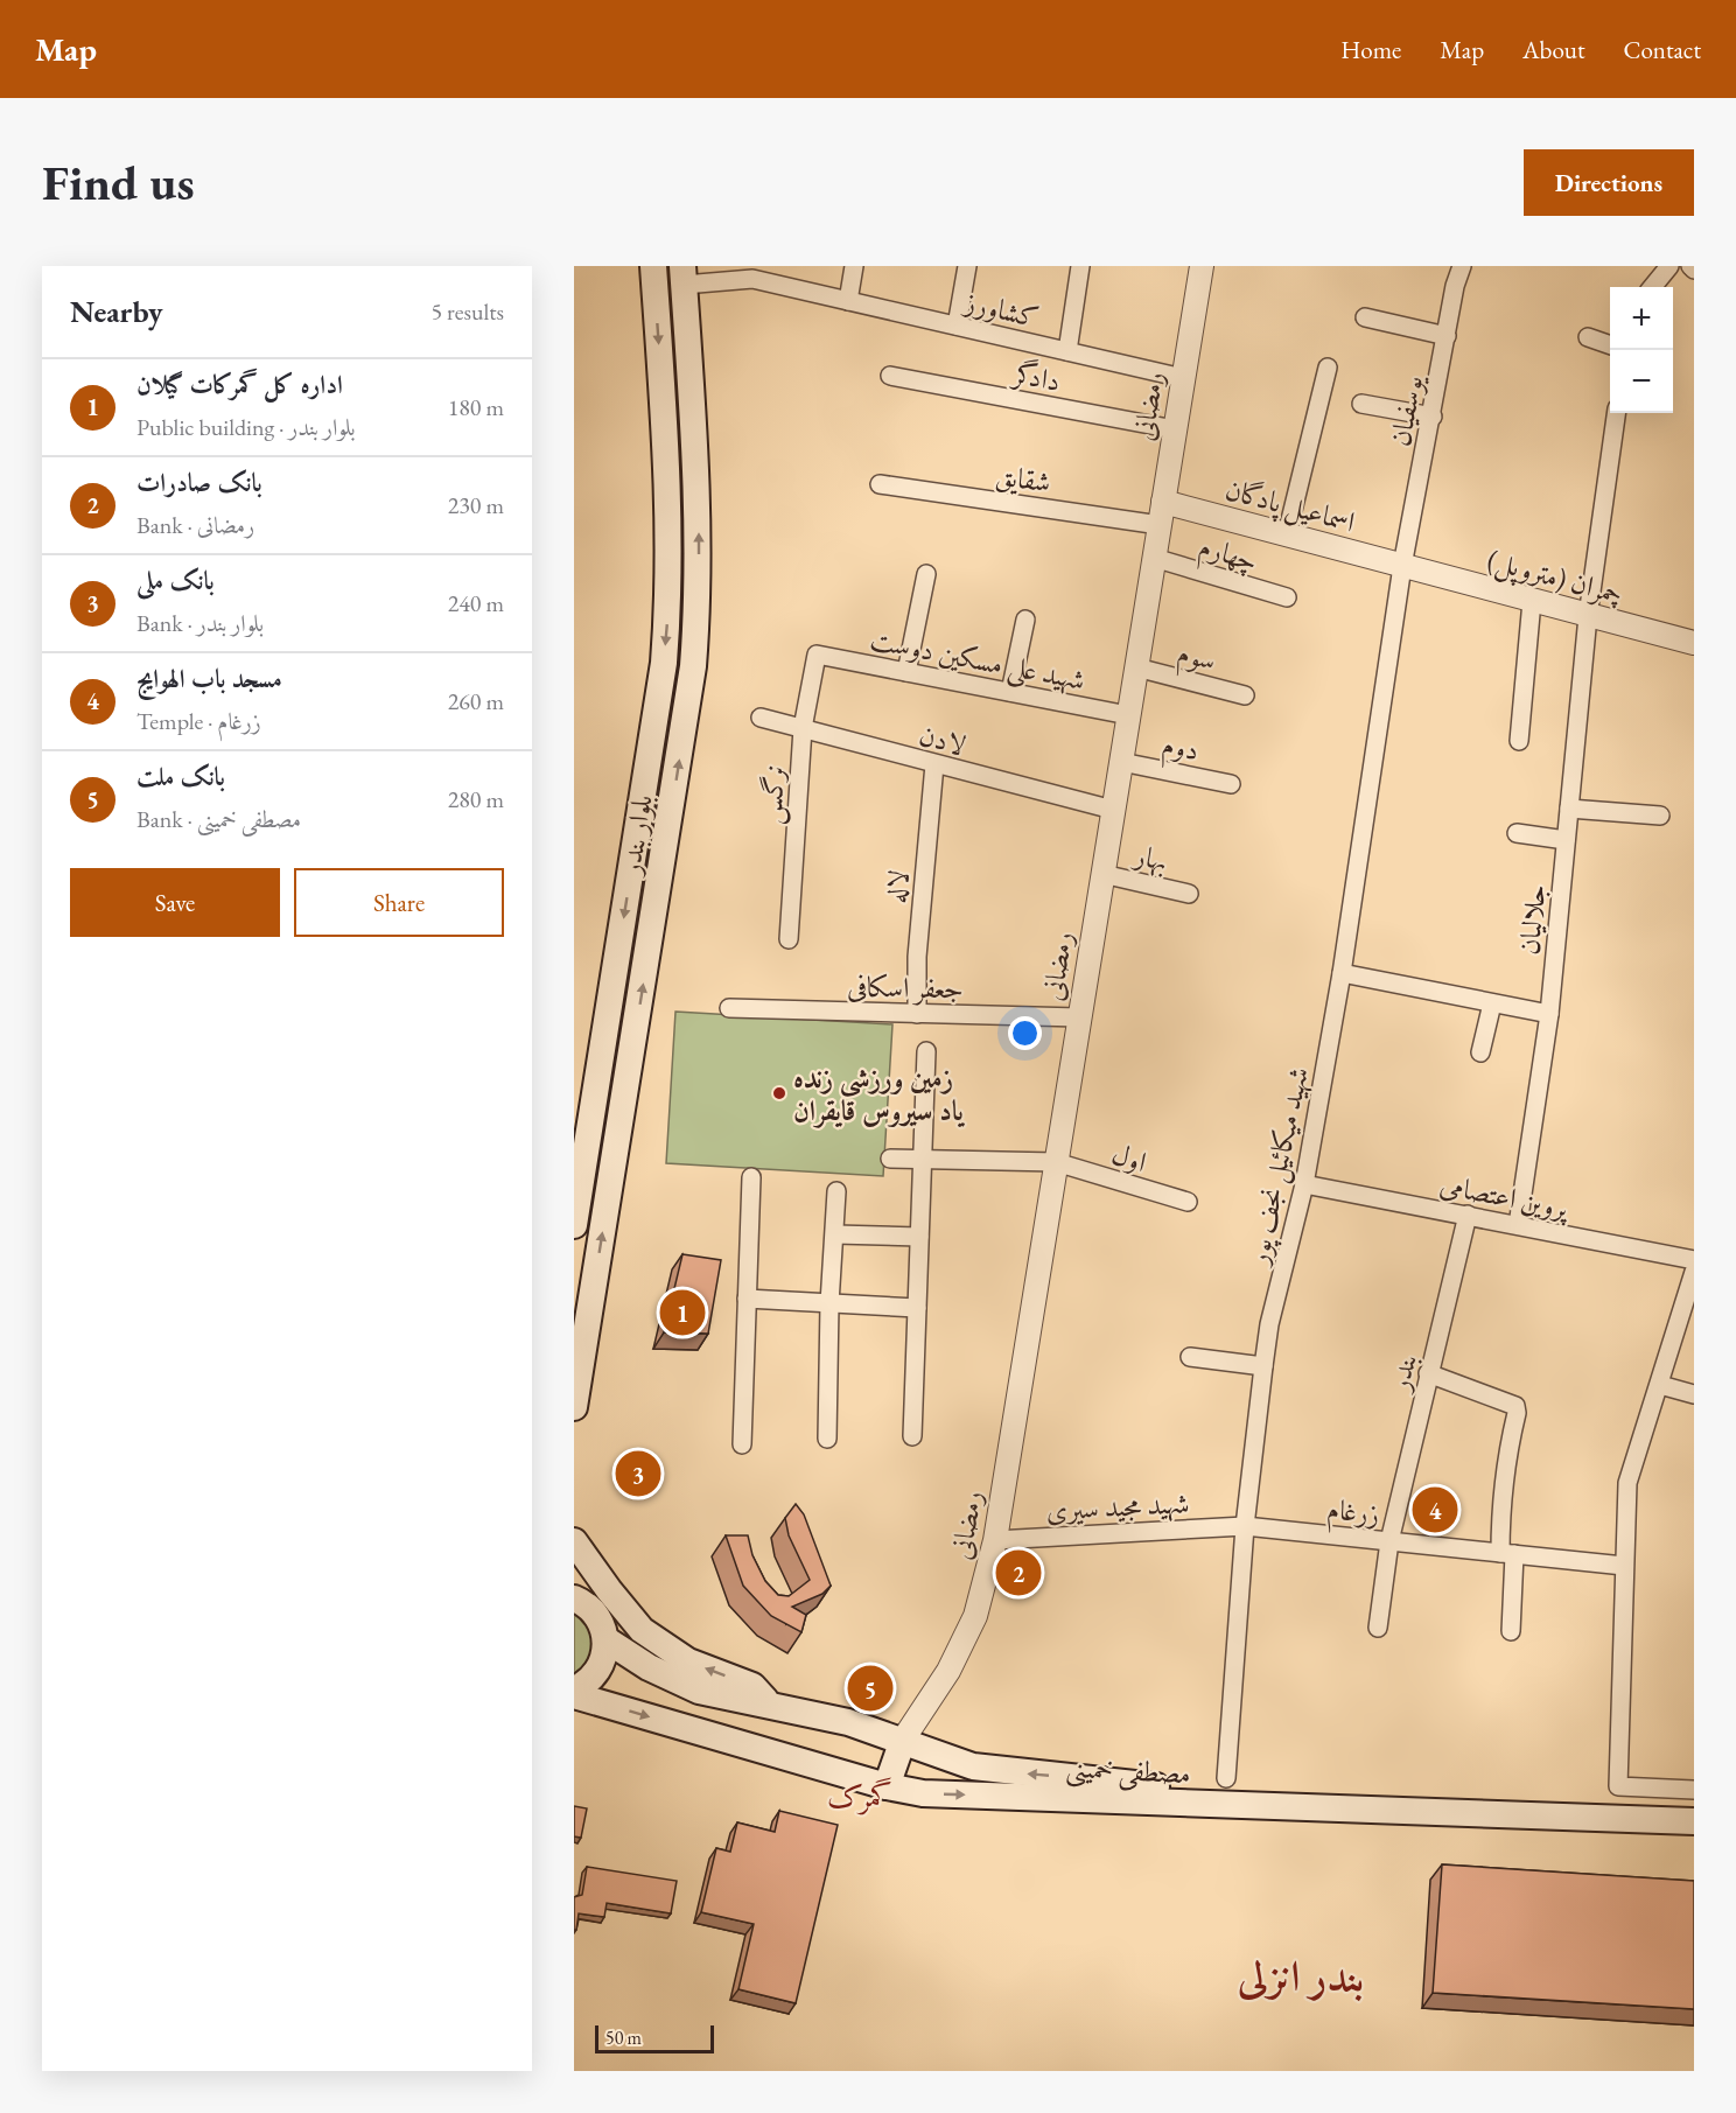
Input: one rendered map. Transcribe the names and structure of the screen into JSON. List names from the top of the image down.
{
  "streets": {
    "main road": ["بلوار بندر", "مصطفی خمینی"],
    "street": [
      "کشاورز",
      "دادگر",
      "رمضانی",
      "یوسفیان",
      "شقایق",
      "اسماعیل پادگان",
      "چهارم",
      "چمران (متروپل)",
      "سوم",
      "شهید علی مسکین دوست",
      "لادن",
      "دوم",
      "نرگس",
      "بهار",
      "لاله",
      "جلالیان",
      "جعفر اسکافی",
      "اول",
      "شهید میکائیل نجف پور",
      "پروین اعتصامی",
      "بندر",
      "شهید مجید سیری",
      "زرغام"
    ]
  },
  "crossings": [
    ["کشاورز", "رمضانی"],
    ["کشاورز", "بلوار بندر"],
    ["دادگر", "رمضانی"],
    ["رمضانی", "شقایق"],
    ["رمضانی", "اسماعیل پادگان"],
    ["رمضانی", "چهارم"],
    ["رمضانی", "سوم"],
    ["رمضانی", "شهید علی مسکین دوست"],
    ["رمضانی", "لادن"],
    ["رمضانی", "دوم"],
    ["رمضانی", "بهار"],
    ["رمضانی", "جعفر اسکافی"],
    ["رمضانی", "اول"],
    ["رمضانی", "شهید مجید سیری"],
    ["رمضانی", "مصطفی خمینی"],
    ["یوسفیان", "اسماعیل پادگان"],
    ["یوسفیان", "چمران (متروپل)"],
    ["یوسفیان", "شهید میکائیل نجف پور"],
    ["اسماعیل پادگان", "چمران (متروپل)"],
    ["اسماعیل پادگان", "شهید میکائیل نجف پور"],
    ["چمران (متروپل)", "جلالیان"],
    ["چمران (متروپل)", "شهید میکائیل نجف پور"],
    ["شهید علی مسکین دوست", "نرگس"],
    ["لادن", "نرگس"],
    ["لادن", "لاله"],
    ["لاله", "جعفر اسکافی"],
    ["جلالیان", "پروین اعتصامی"],
    ["شهید میکائیل نجف پور", "پروین اعتصامی"],
    ["شهید میکائیل نجف پور", "شهید مجید سیری"],
    ["شهید میکائیل نجف پور", "زرغام"],
    ["پروین اعتصامی", "بندر"],
    ["بندر", "زرغام"],
    ["شهید مجید سیری", "زرغام"]
  ],
  "districts": ["گمرک", "بندر انزلی"],
  "places": ["زمین ورزشی زنده یاد سیروس قایقران"],
  "scale_bar": "50 m",
  "page": {
    "header": "Map",
    "nav": [
      "Home",
      "Map",
      "About",
      "Contact"
    ],
    "buttons": [
      "Directions",
      ["Save", "Share"]
    ],
    "title": "Find us",
    "heading": ["Nearby", "5 results"],
    "map_buttons": ["+", "−"],
    "list": [
      {
        "mark": "1",
        "name": "اداره کل گمرکات گیلان",
        "note": "Public building · بلوار بندر",
        "value": "180 m"
      },
      {
        "mark": "2",
        "name": "بانک صادرات",
        "note": "Bank · رمضانی",
        "value": "230 m"
      },
      {
        "mark": "3",
        "name": "بانک ملی",
        "note": "Bank · بلوار بندر",
        "value": "240 m"
      },
      {
        "mark": "4",
        "name": "مسجد باب الهوایج",
        "note": "Temple · زرغام",
        "value": "260 m"
      },
      {
        "mark": "5",
        "name": "بانک ملت",
        "note": "Bank · مصطفی خمینی",
        "value": "280 m"
      }
    ],
    "pins": [
      "1",
      "3",
      "4",
      "2",
      "5"
    ],
    "scale": "50 m"
  }
}
